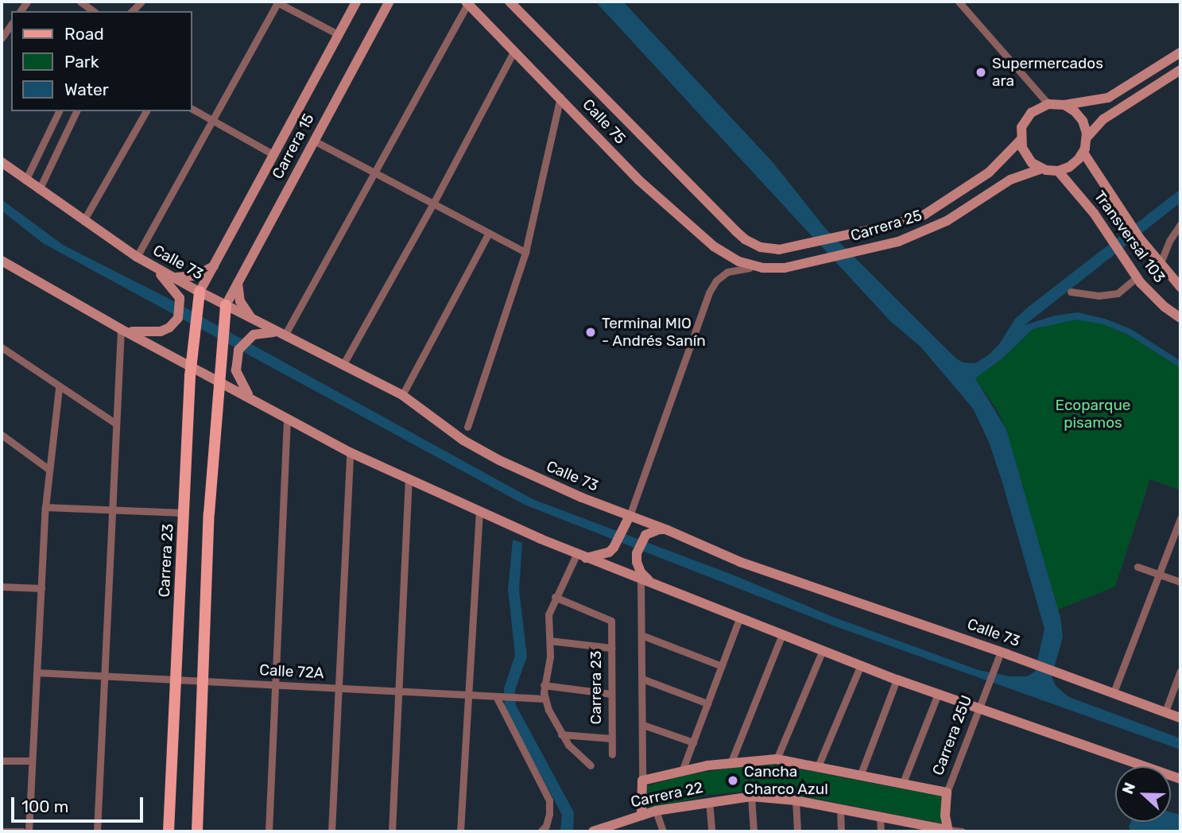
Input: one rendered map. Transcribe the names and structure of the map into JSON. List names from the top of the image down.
{
  "streets": {
    "main road": [
      "Calle 75",
      "Carrera 15",
      "Carrera 25",
      "Transversal 103",
      "Calle 73",
      "Carrera 23",
      "Carrera 25U",
      "Carrera 22"
    ],
    "street": ["Calle 72A"]
  },
  "crossings": [
    ["Calle 75", "Carrera 25"],
    ["Carrera 15", "Calle 73"],
    ["Carrera 15", "Carrera 23"],
    ["Carrera 25", "Transversal 103"],
    ["Calle 73", "Carrera 23"],
    ["Calle 73", "Carrera 25U"],
    ["Carrera 23", "Calle 72A"],
    ["Carrera 25U", "Carrera 22"]
  ],
  "parks": ["Ecoparque pisamos"],
  "places": ["Supermercados ara", "Terminal MIO - Andrés Sanín", "Cancha Charco Azul"],
  "legend": ["Road", "Park", "Water"],
  "scale_bar": "100 m",
  "north": "left"
}
